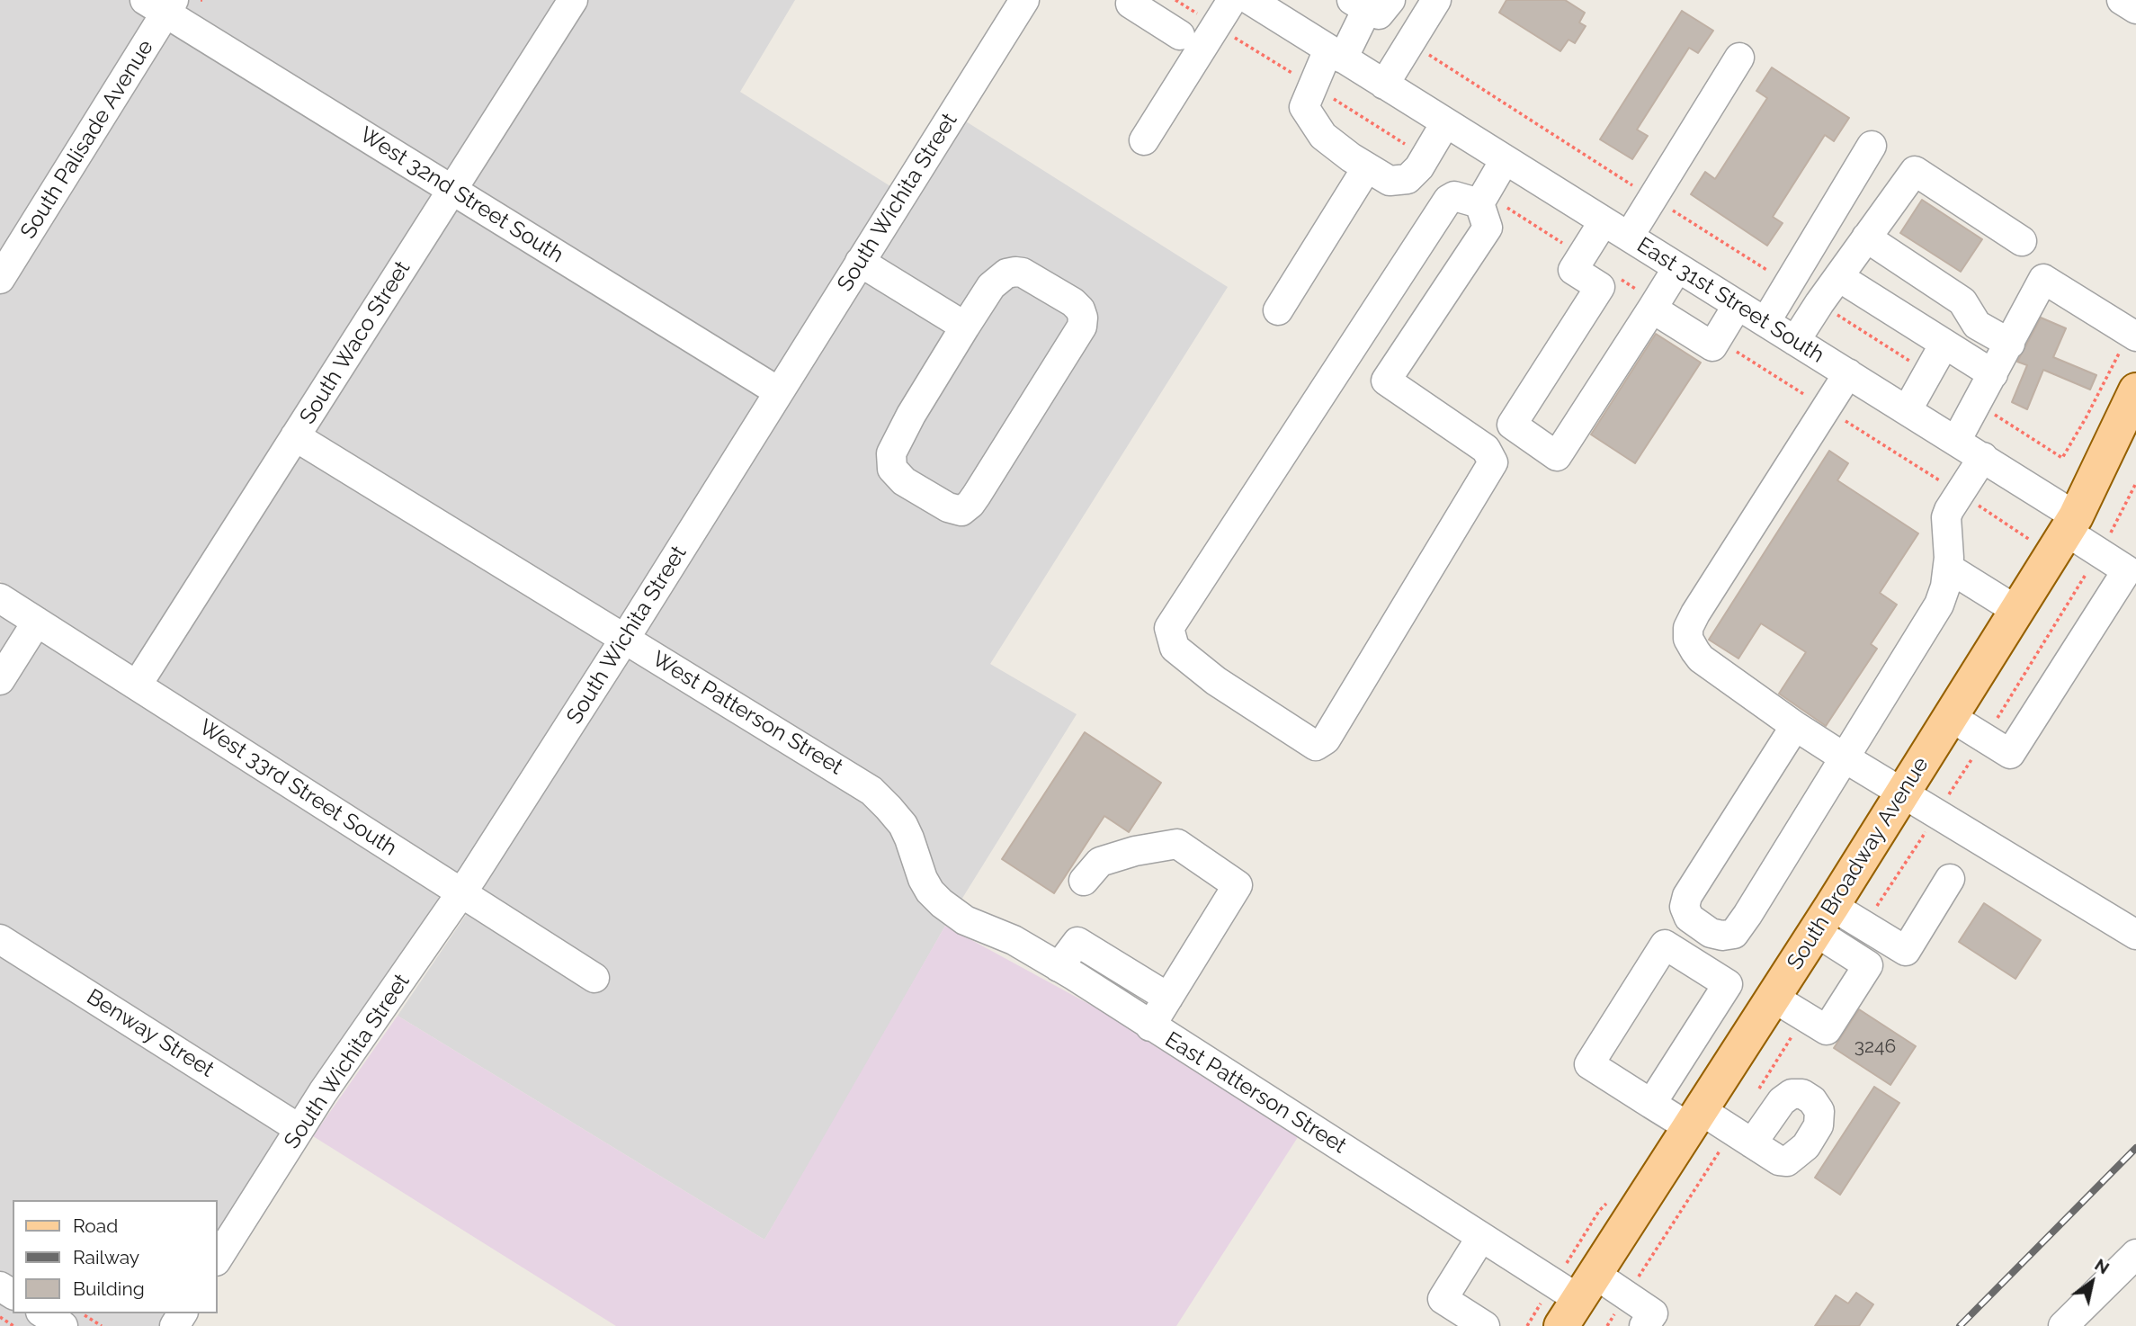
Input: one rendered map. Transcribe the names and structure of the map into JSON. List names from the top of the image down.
{
  "streets": {
    "main road": ["South Broadway Avenue"],
    "street": [
      "South Palisade Avenue",
      "West 32nd Street South",
      "South Wichita Street",
      "East 31st Street South",
      "South Waco Street",
      "West Patterson Street",
      "West 33rd Street South",
      "Benway Street",
      "East Patterson Street"
    ]
  },
  "crossings": [
    ["South Palisade Avenue", "West 32nd Street South"],
    ["West 32nd Street South", "South Wichita Street"],
    ["West 32nd Street South", "South Waco Street"],
    ["South Wichita Street", "West Patterson Street"],
    ["South Wichita Street", "West 33rd Street South"],
    ["South Wichita Street", "Benway Street"],
    ["East 31st Street South", "South Broadway Avenue"],
    ["South Waco Street", "West Patterson Street"],
    ["South Waco Street", "West 33rd Street South"],
    ["West Patterson Street", "East Patterson Street"],
    ["South Broadway Avenue", "East Patterson Street"]
  ],
  "house_numbers": ["3246"],
  "legend": ["Road", "Railway", "Building"],
  "north": "top right"
}
